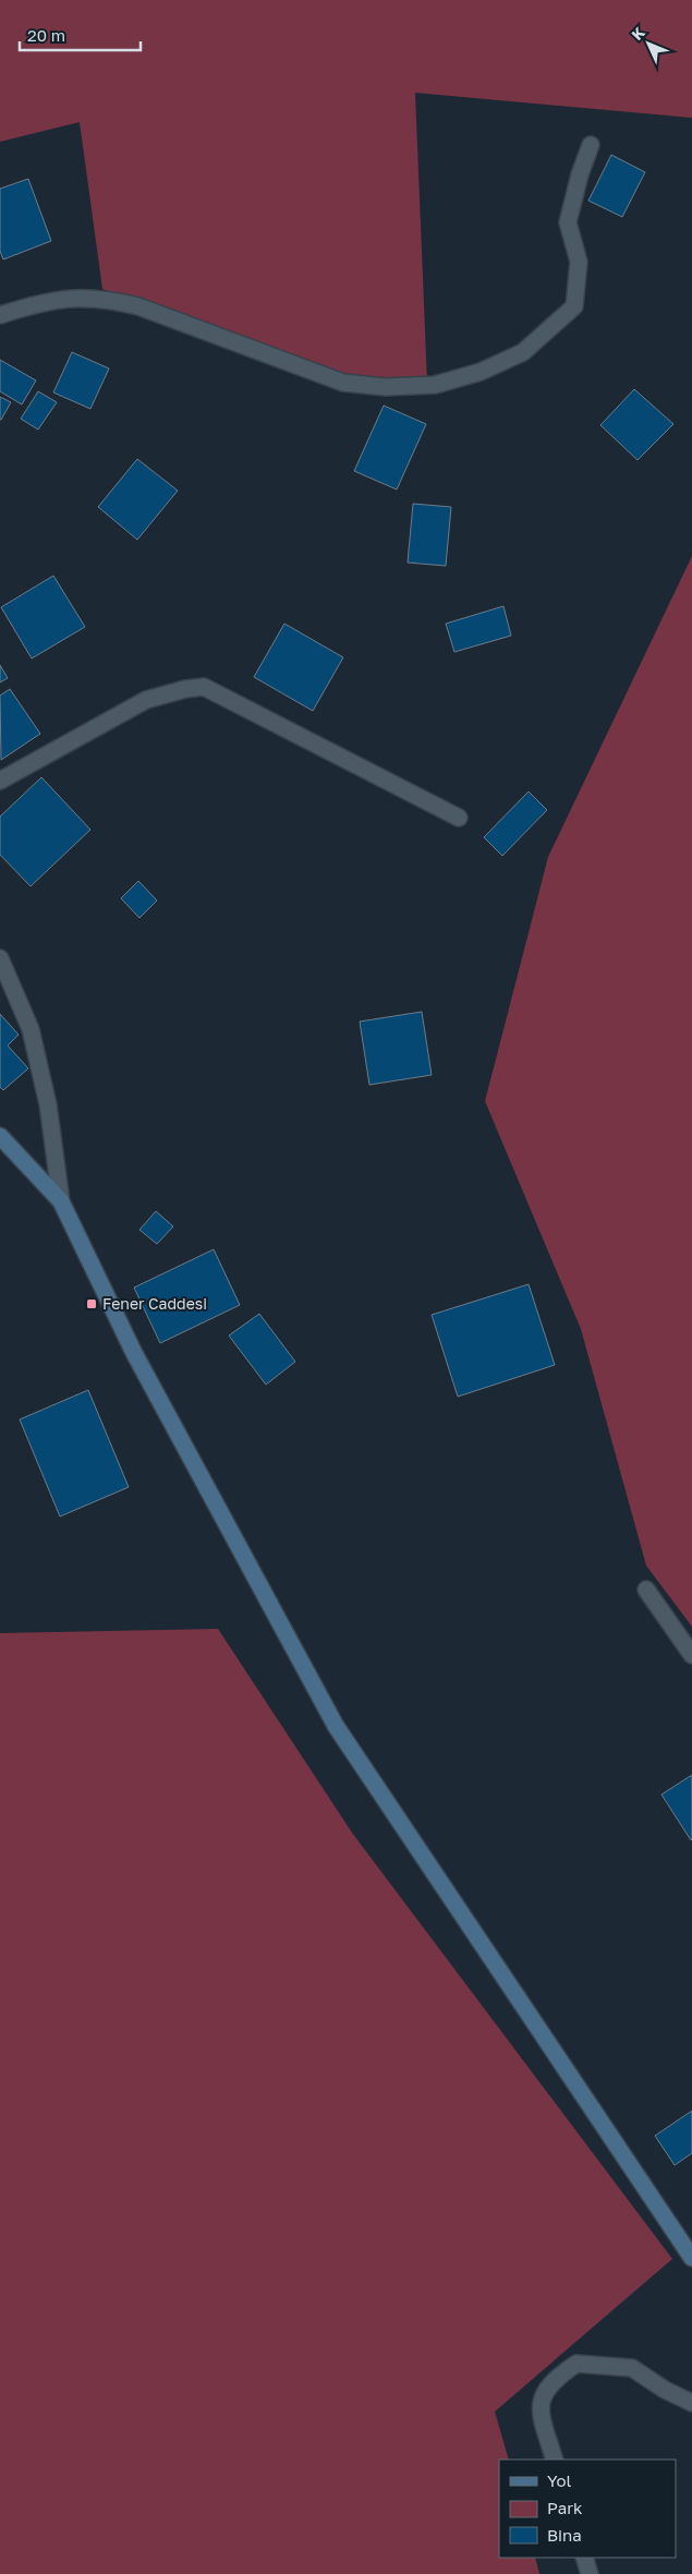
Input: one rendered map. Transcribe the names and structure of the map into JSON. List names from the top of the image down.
{
  "places": {
    "transit": ["Fener Caddesi"]
  },
  "legend": ["Yol", "Park", "Bina"],
  "scale_bar": "20 m",
  "north": "top left"
}
